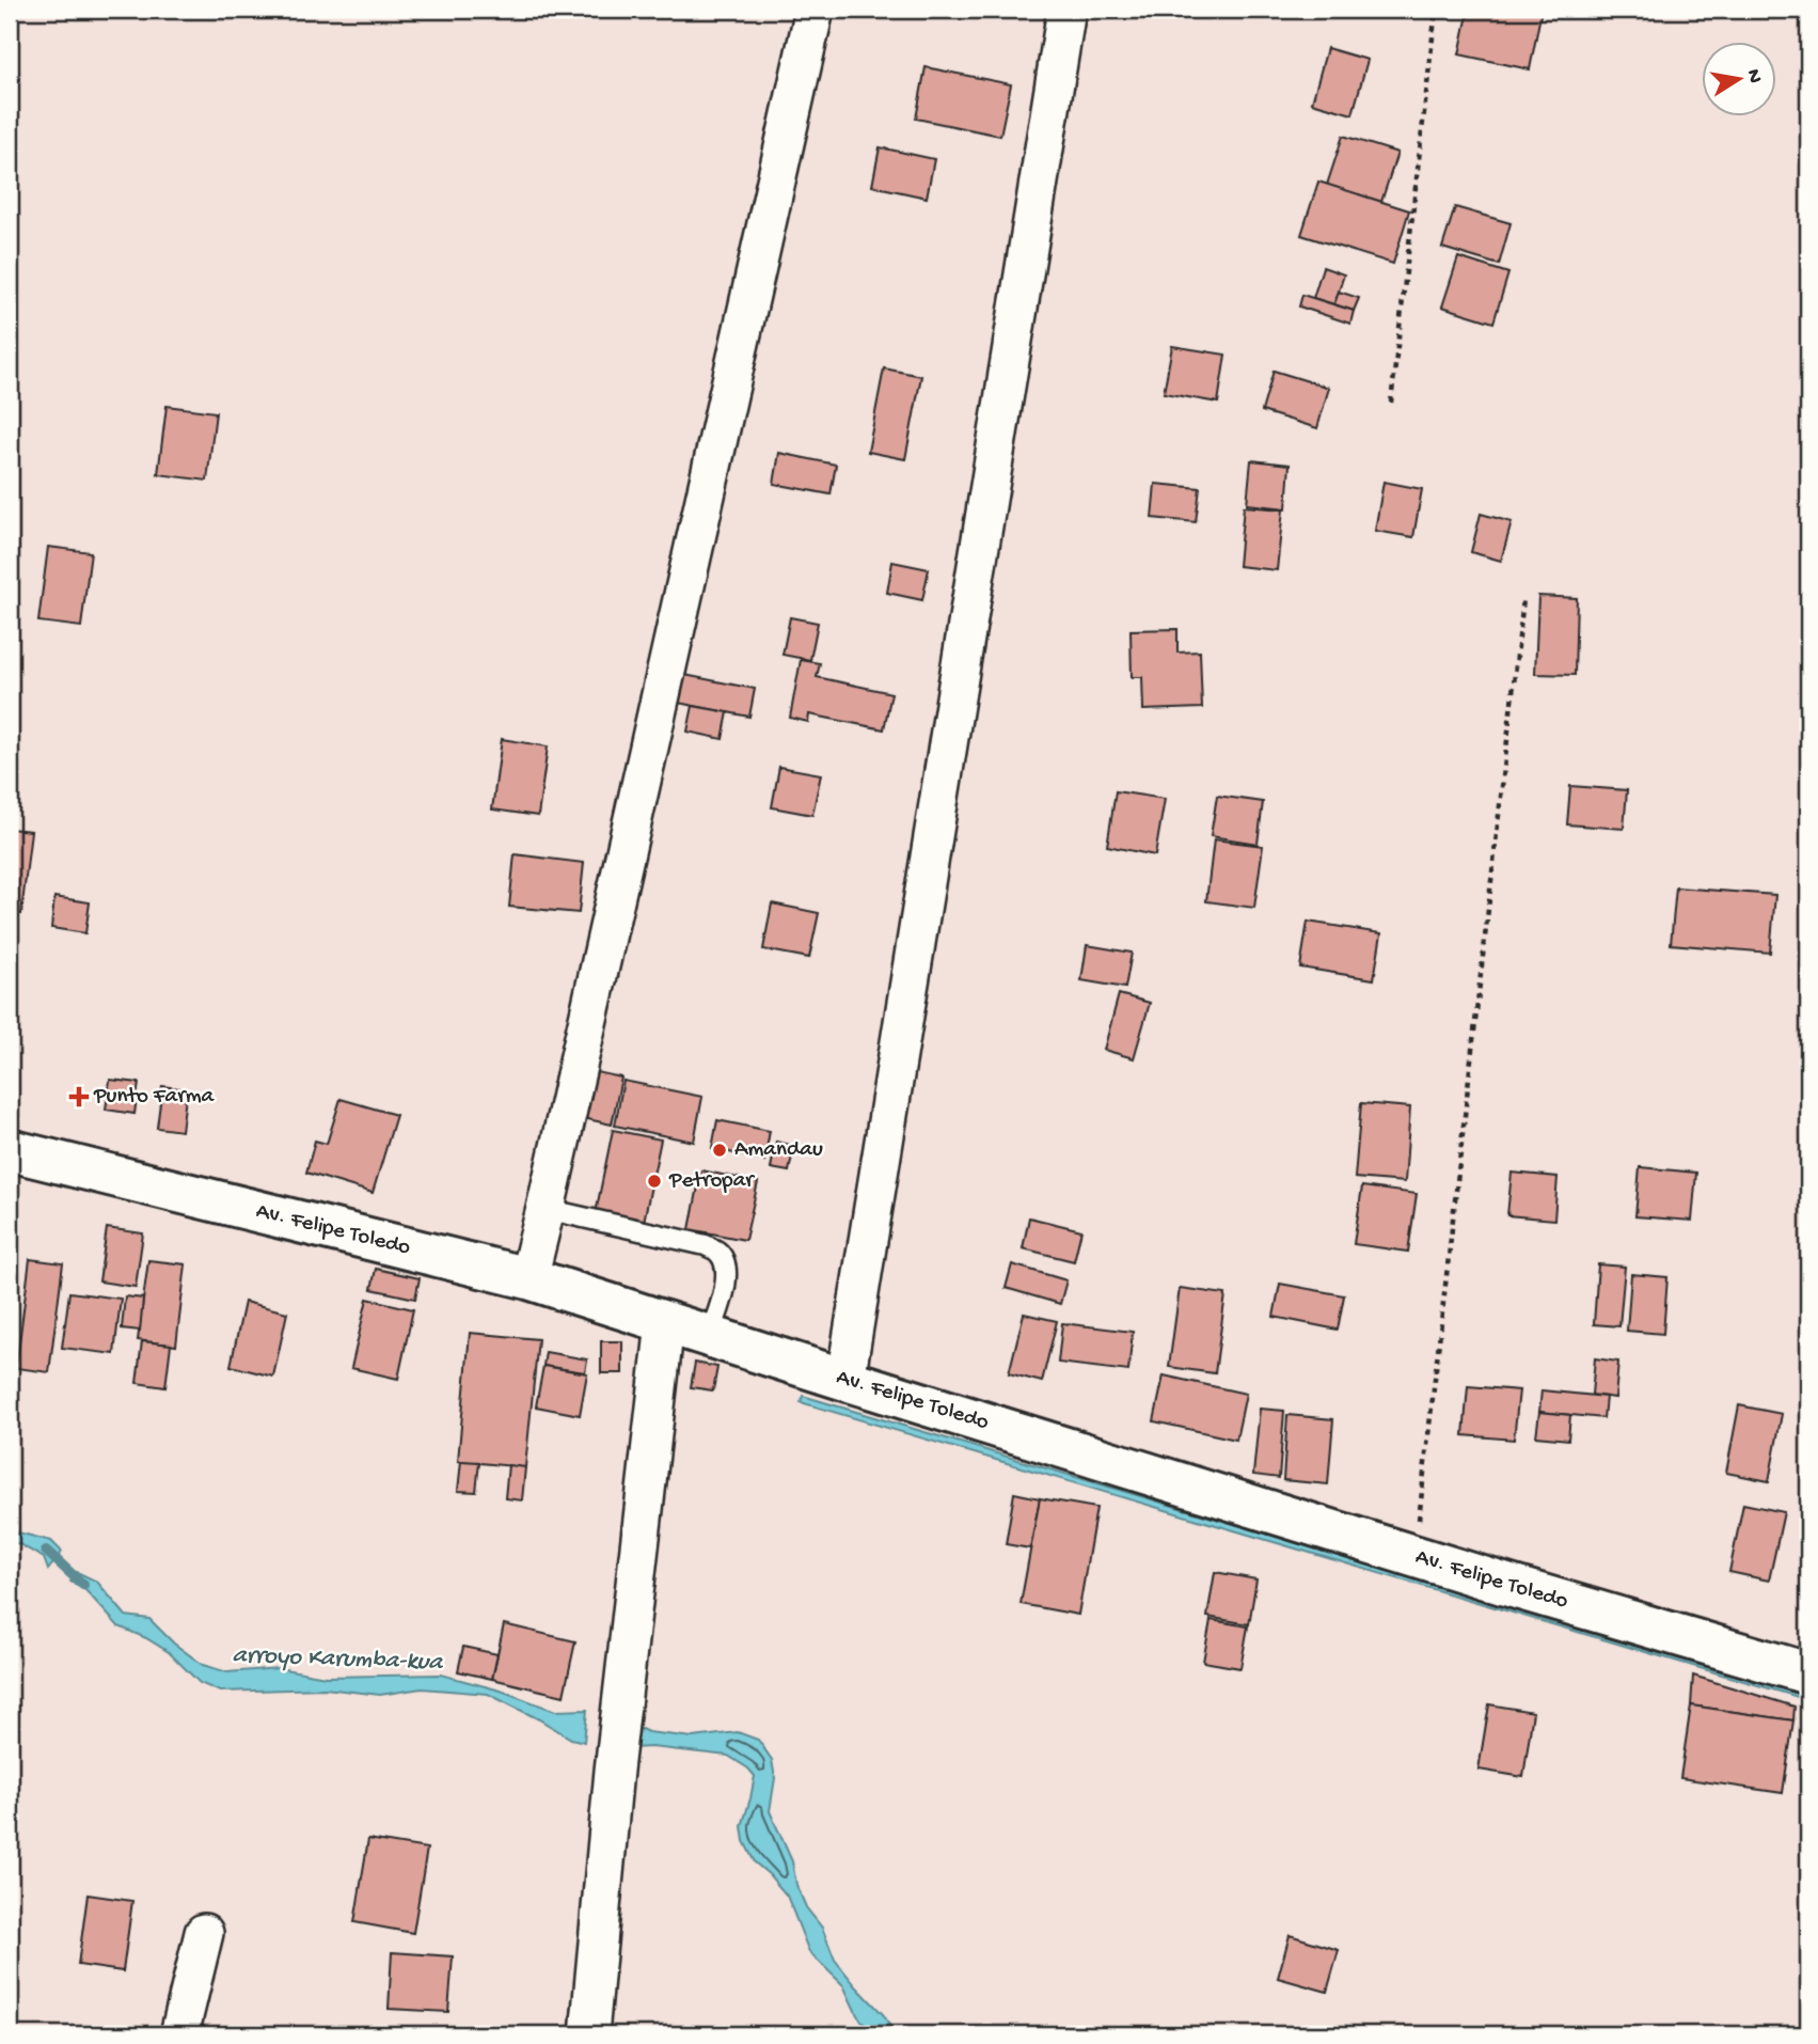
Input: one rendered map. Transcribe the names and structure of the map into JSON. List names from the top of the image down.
{
  "streets": {
    "main road": ["Av. Felipe Toledo"]
  },
  "water": ["arroyo Karumba-kua"],
  "places": {
    "health": ["Punto Farma"],
    "other": ["Amandau", "Petropar"]
  },
  "north": "right"
}
